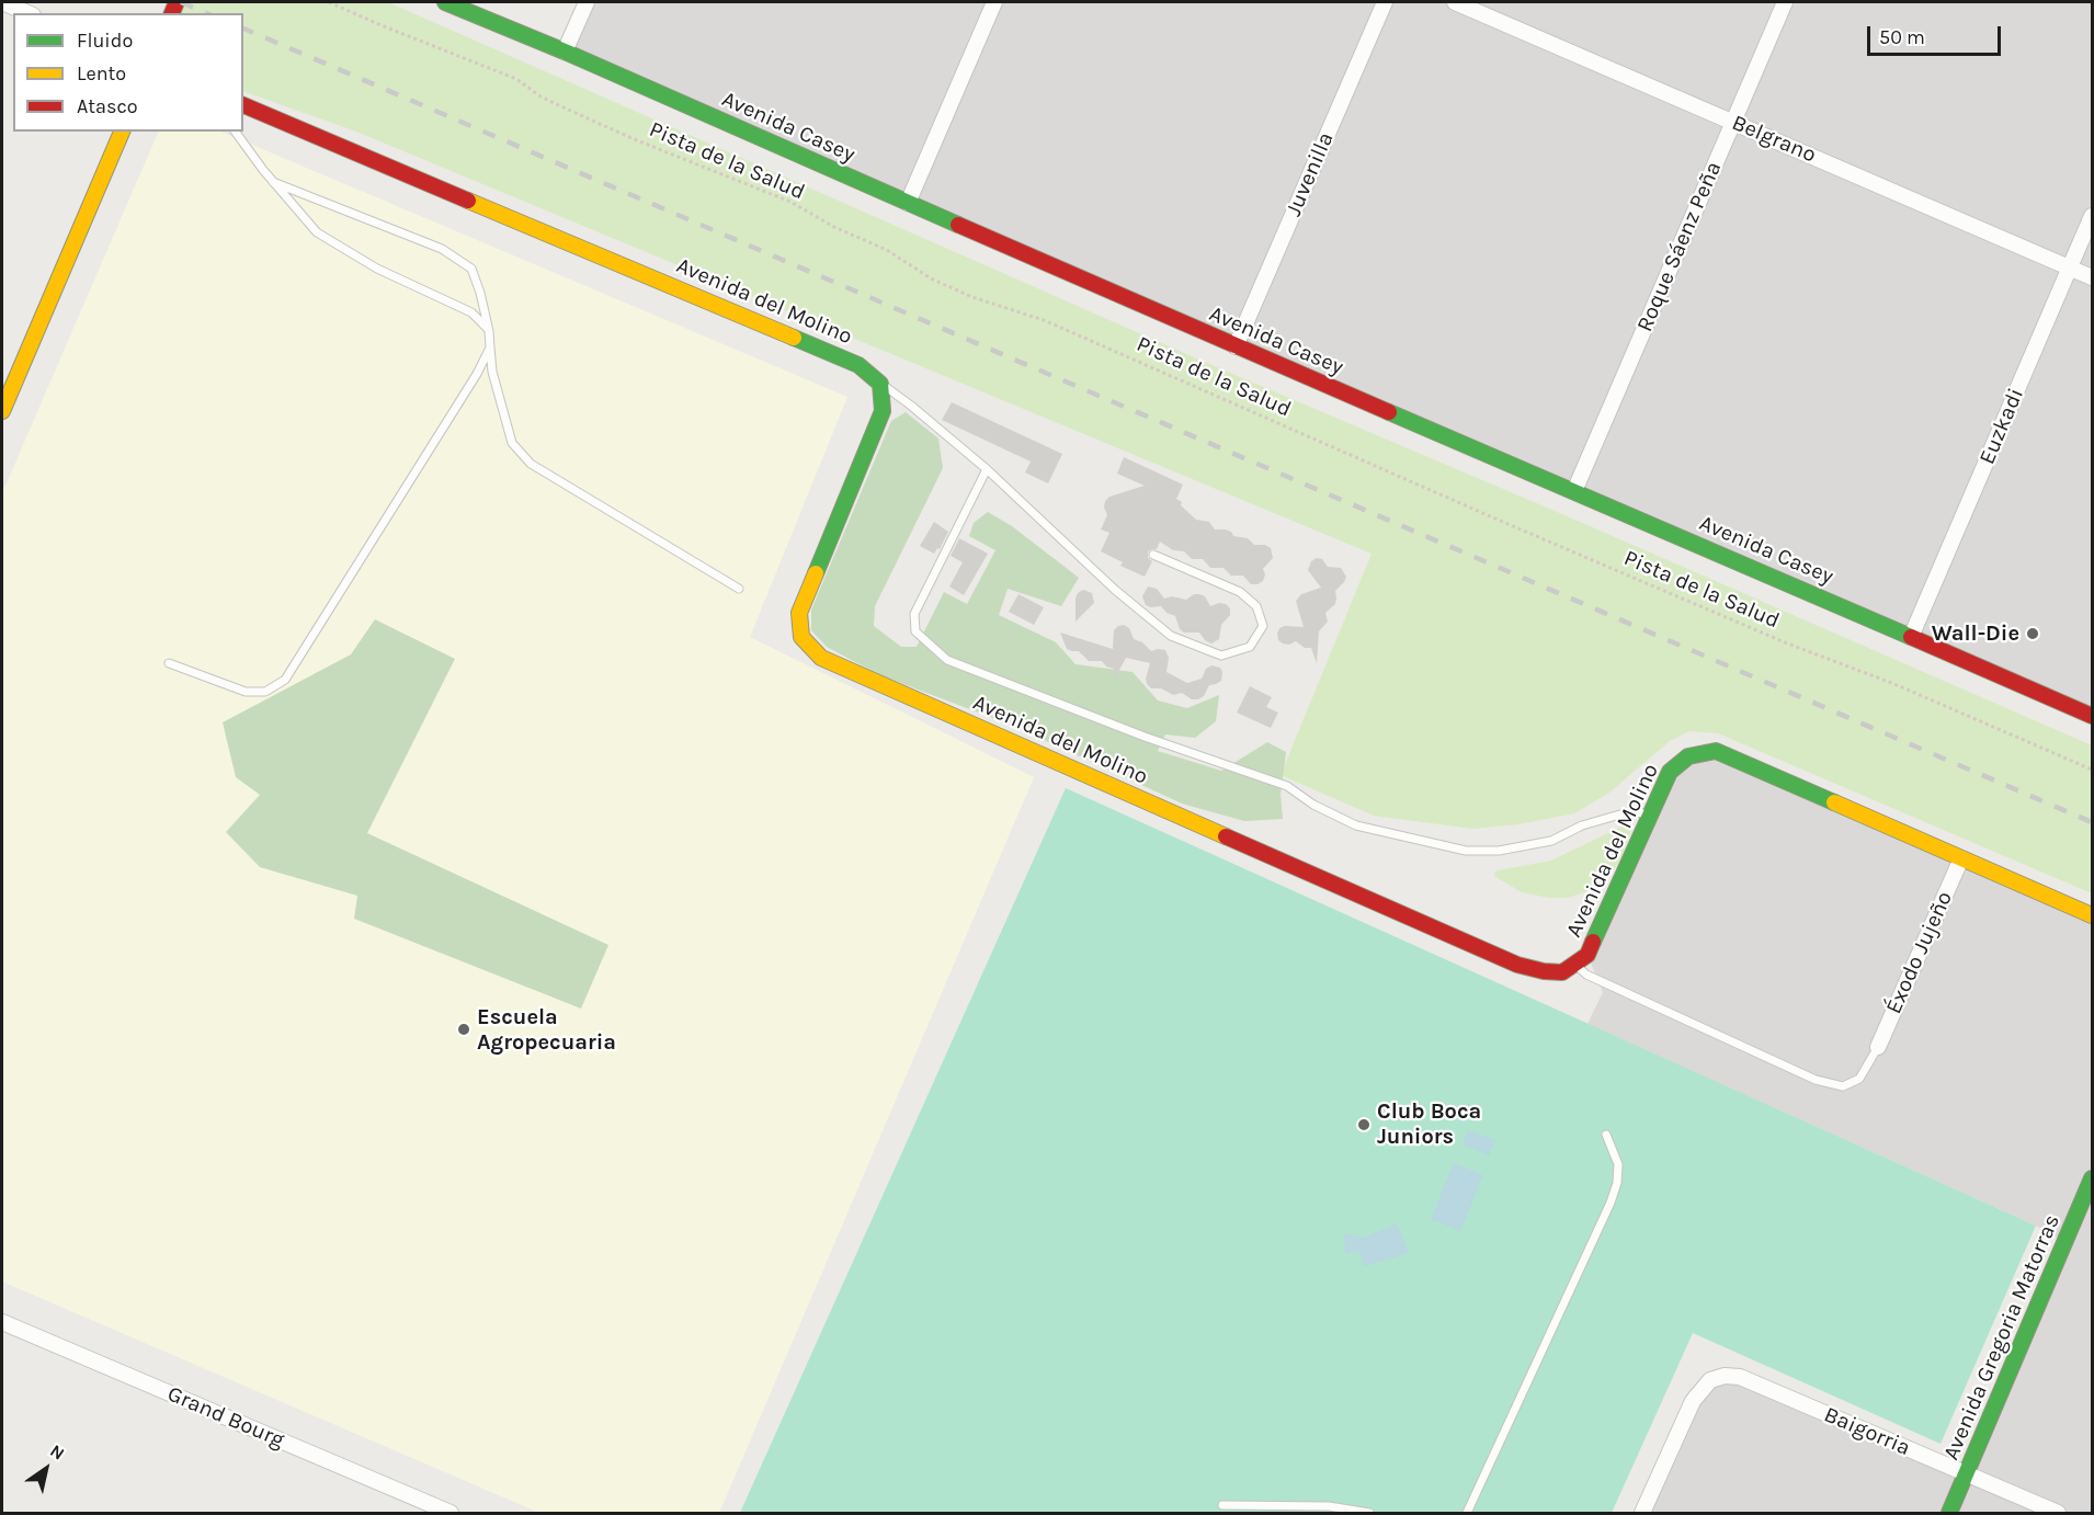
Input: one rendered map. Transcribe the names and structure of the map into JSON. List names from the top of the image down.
{
  "streets": {
    "street": [
      "Avenida Casey",
      "Belgrano",
      "Juvenilla",
      "Roque Sáenz Peña",
      "Avenida del Molino",
      "Euzkadi",
      "Éxodo Jujeño",
      "Avenida Gregoria Matorras",
      "Grand Bourg",
      "Baigorria"
    ],
    "path": ["Pista de la Salud"]
  },
  "crossings": [
    ["Avenida Casey", "Juvenilla"],
    ["Avenida Casey", "Roque Sáenz Peña"],
    ["Avenida Casey", "Euzkadi"],
    ["Belgrano", "Roque Sáenz Peña"],
    ["Belgrano", "Euzkadi"],
    ["Avenida del Molino", "Éxodo Jujeño"],
    ["Avenida Gregoria Matorras", "Baigorria"]
  ],
  "places": ["Wall-Die", "Escuela Agropecuaria", "Club Boca Juniors"],
  "legend": ["Fluido", "Lento", "Atasco"],
  "scale_bar": "50 m",
  "north": "top right"
}
